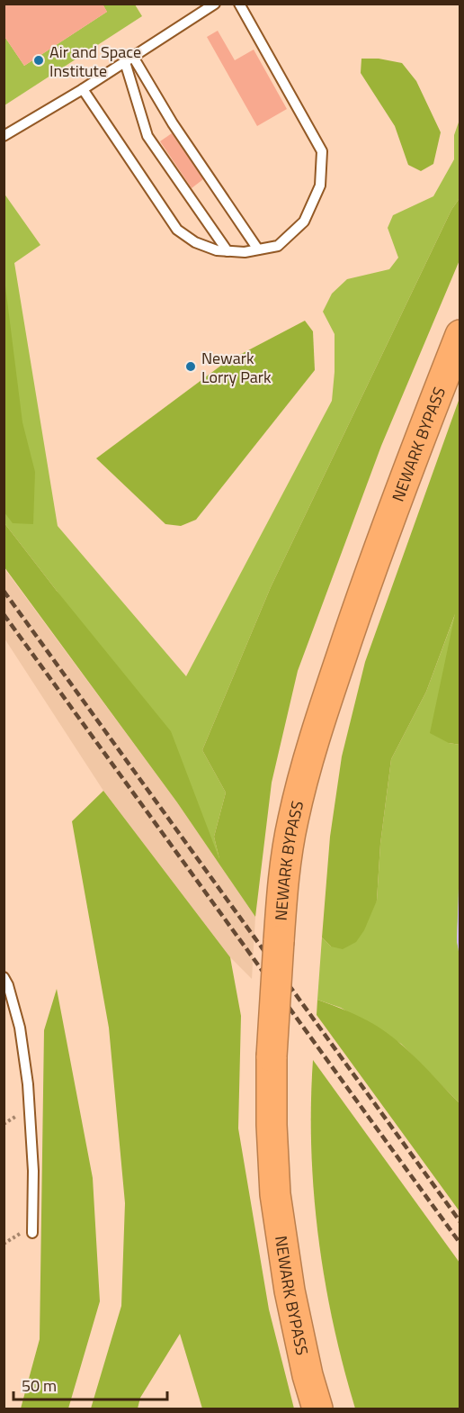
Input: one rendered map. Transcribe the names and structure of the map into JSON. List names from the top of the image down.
{
  "streets": {
    "highway": ["NEWARK BYPASS"]
  },
  "places": ["Air and Space Institute", "Newark Lorry Park"],
  "scale_bar": "50 m"
}
